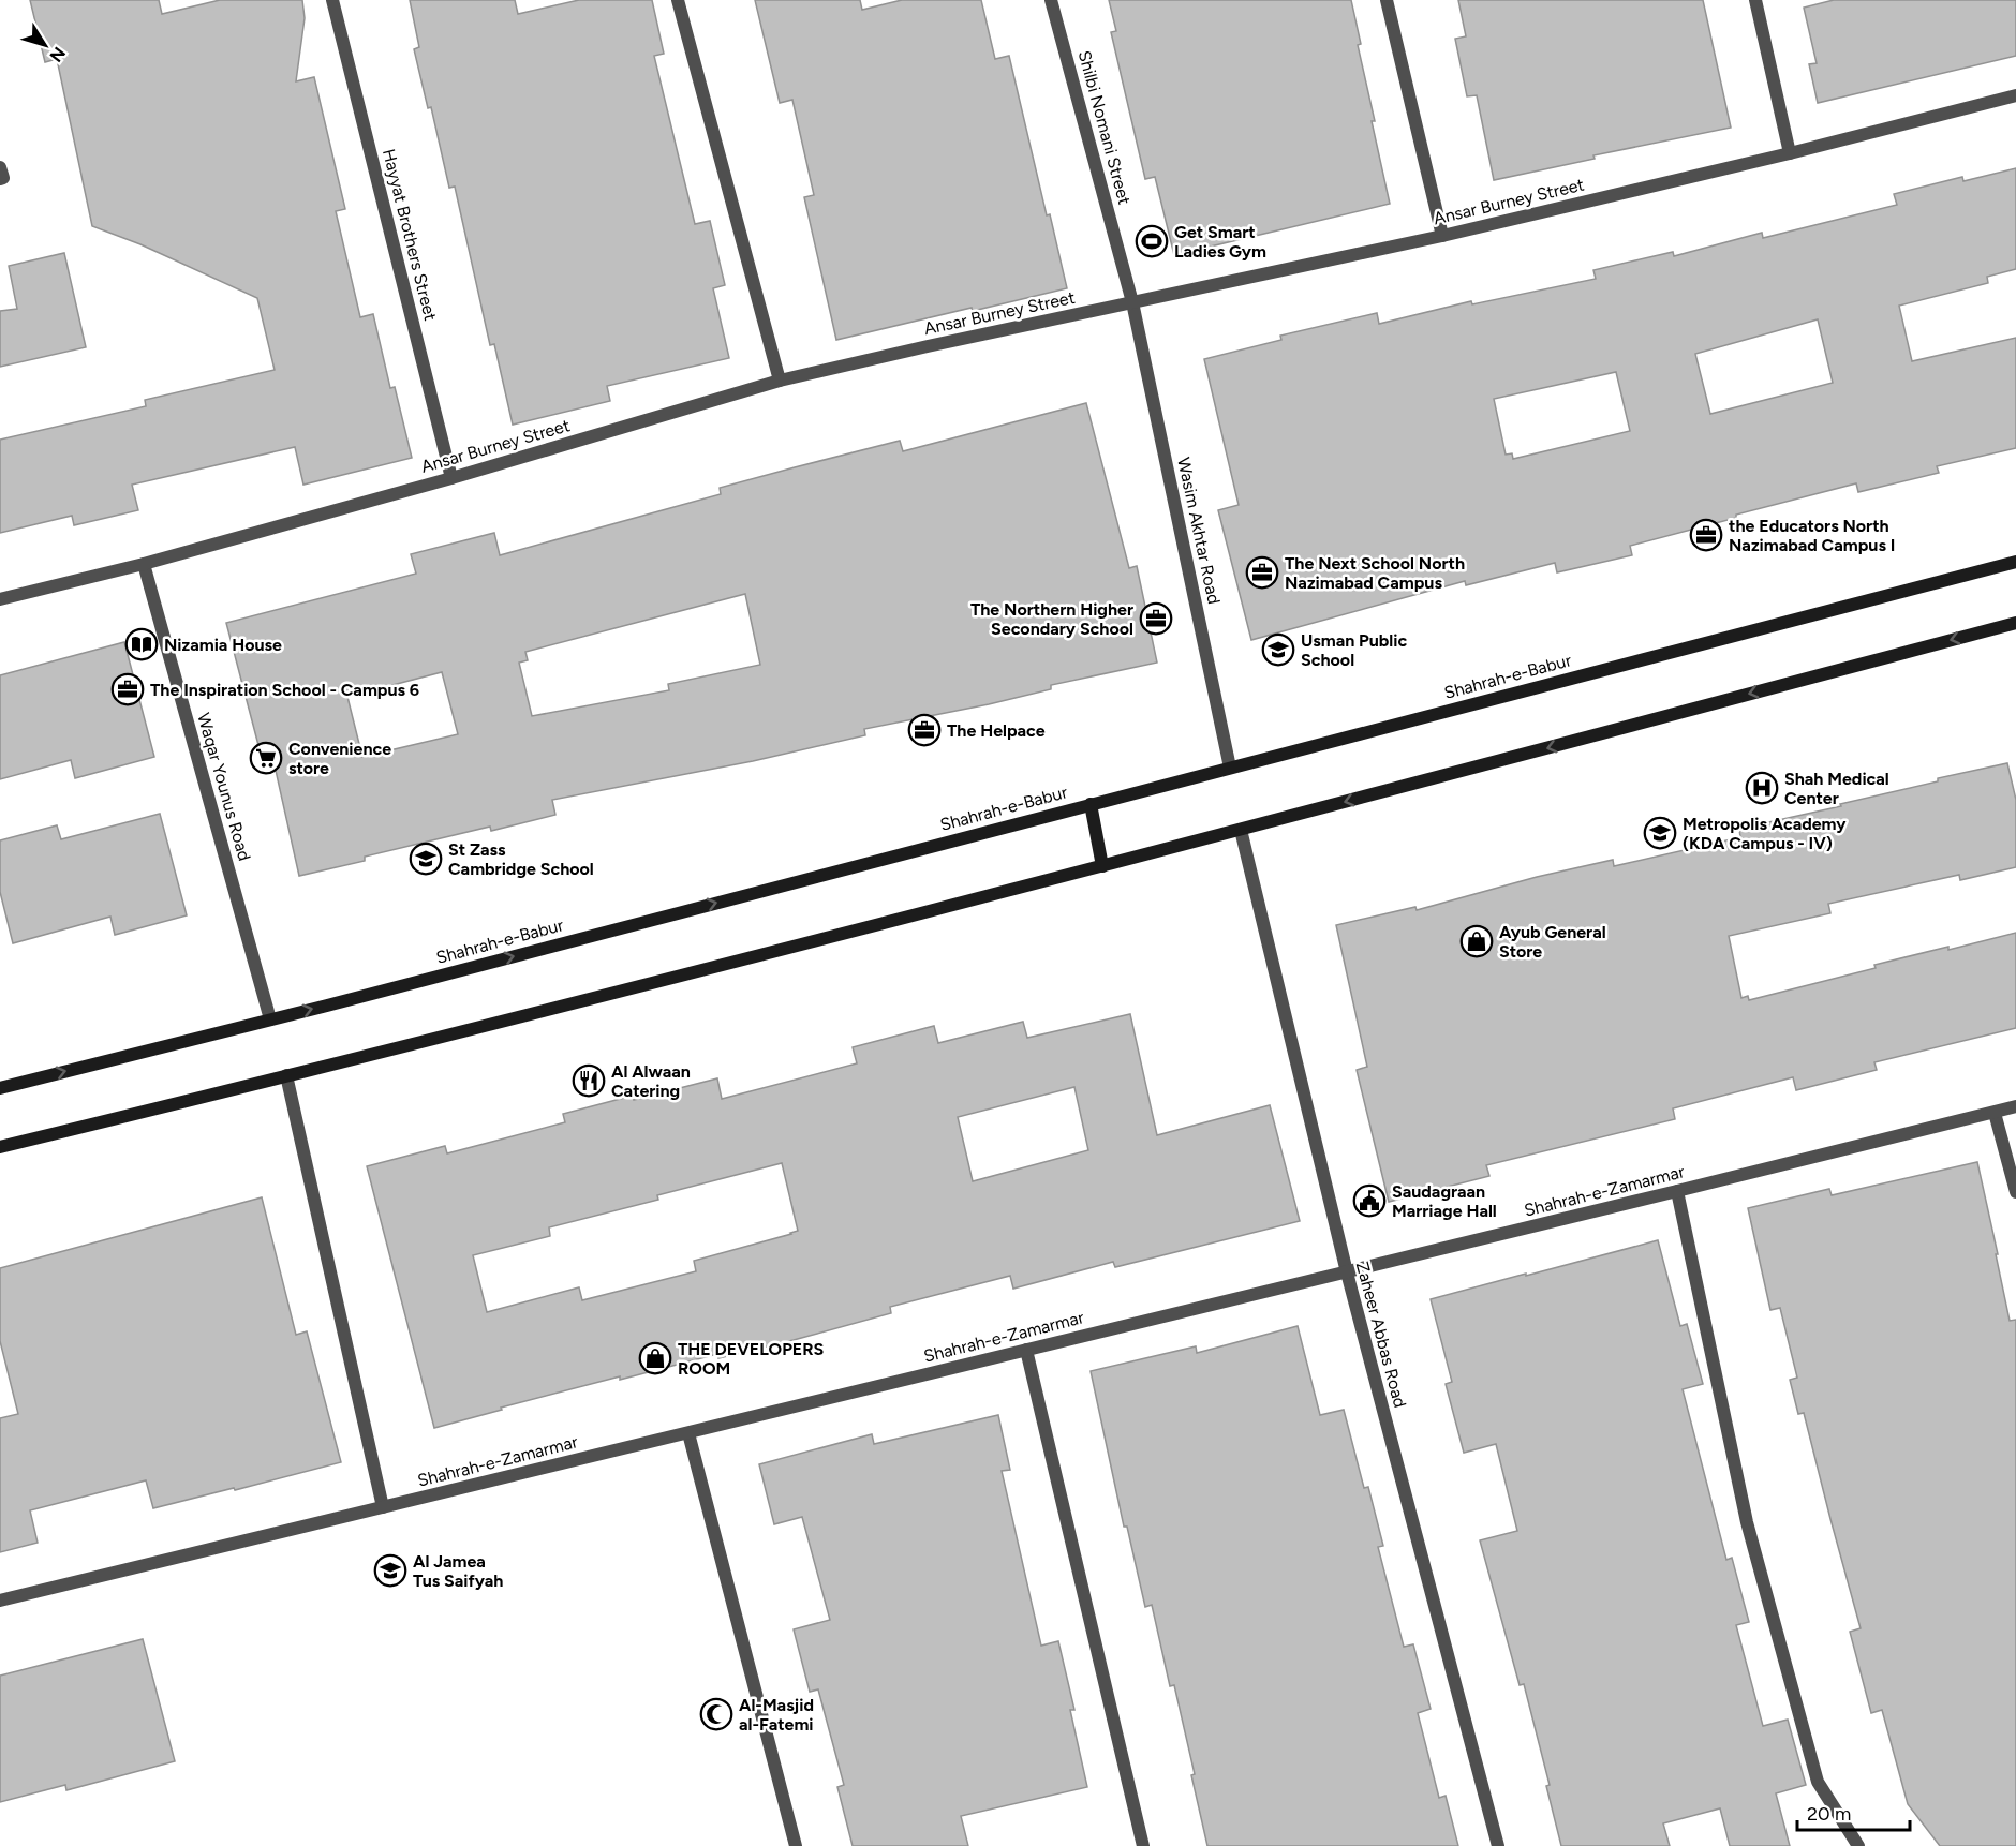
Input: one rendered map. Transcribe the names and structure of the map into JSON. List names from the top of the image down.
{
  "streets": {
    "main road": ["Shahrah-e-Babur"],
    "street": [
      "Shilbi Nomani Street",
      "Ansar Burney Street",
      "Hayyat Brothers Street",
      "Wasim Akhtar Road",
      "Waqar Younus Road",
      "Shahrah-e-Zamarmar",
      "Zaheer Abbas Road"
    ]
  },
  "crossings": [
    ["Shilbi Nomani Street", "Ansar Burney Street"],
    ["Shilbi Nomani Street", "Wasim Akhtar Road"],
    ["Ansar Burney Street", "Hayyat Brothers Street"],
    ["Ansar Burney Street", "Wasim Akhtar Road"],
    ["Ansar Burney Street", "Waqar Younus Road"],
    ["Wasim Akhtar Road", "Shahrah-e-Babur"],
    ["Shahrah-e-Babur", "Waqar Younus Road"],
    ["Shahrah-e-Zamarmar", "Zaheer Abbas Road"]
  ],
  "places": {
    "sports": ["Get Smart Ladies Gym"],
    "office": [
      "the Educators North Nazimabad Campus I",
      "The Next School North Nazimabad Campus",
      "The Northern Higher Secondary School",
      "The Inspiration School - Campus 6",
      "The Helpace"
    ],
    "library": ["Nizamia House"],
    "school or university": [
      "Usman Public School",
      "Metropolis Academy (KDA Campus - IV)",
      "St Zass Cambridge School",
      "Al Jamea Tus Saifyah"
    ],
    "supermarket": ["Convenience store"],
    "hospital": ["Shah Medical Center"],
    "shop": ["Ayub General Store", "THE DEVELOPERS ROOM"],
    "restaurant": ["Al Alwaan Catering"],
    "public building": ["Saudagraan Marriage Hall"],
    "mosque": ["Al-Masjid al-Fatemi"]
  },
  "scale_bar": "20 m",
  "north": "bottom right"
}
